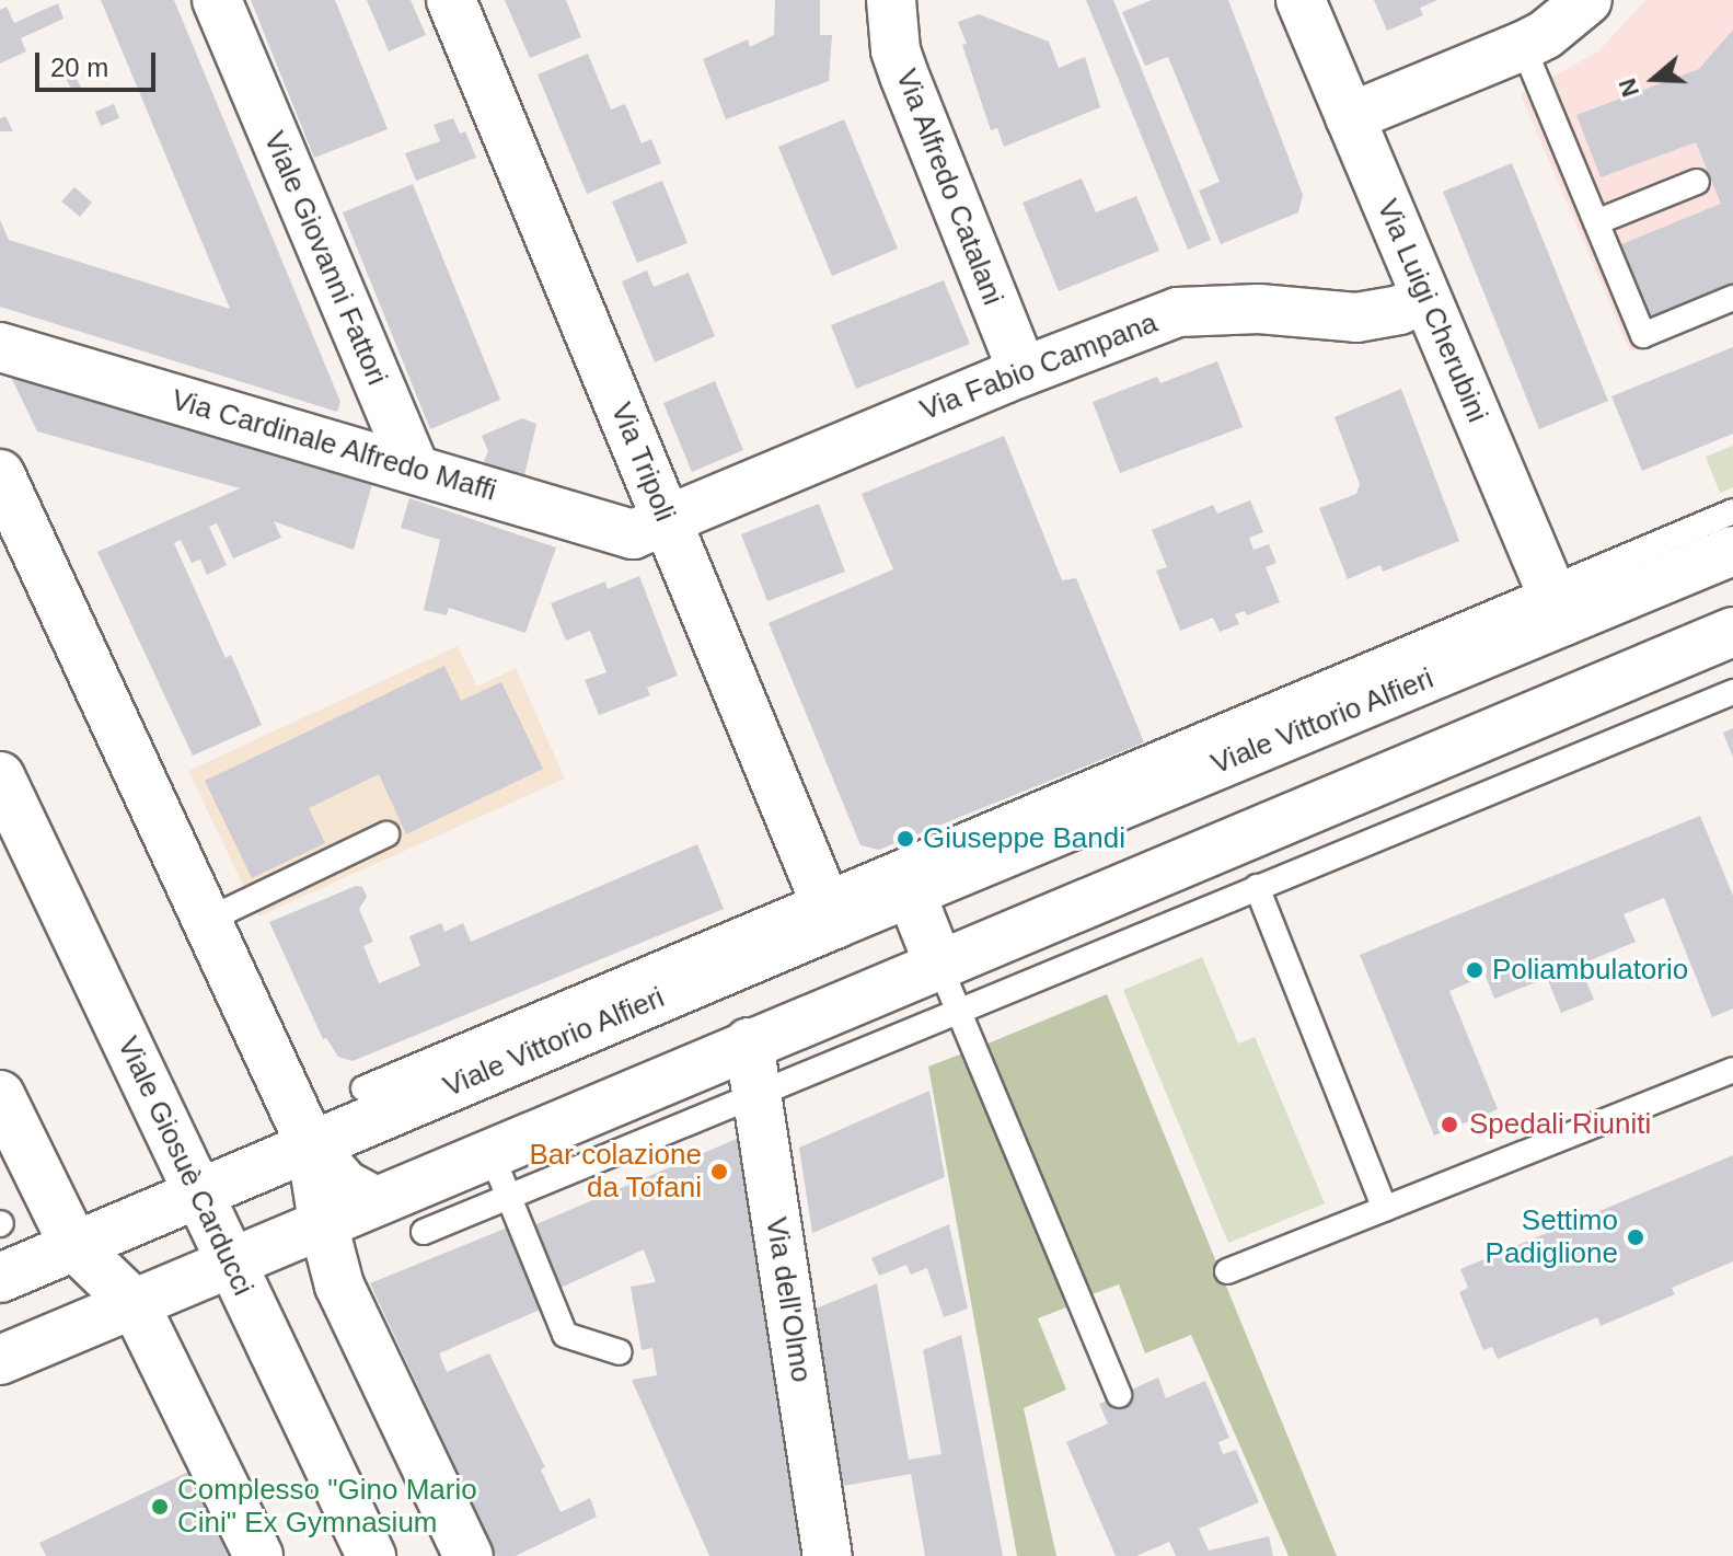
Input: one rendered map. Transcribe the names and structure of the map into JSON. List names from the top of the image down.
{
  "streets": {
    "street": [
      "Via Alfredo Catalani",
      "Viale Giovanni Fattori",
      "Via Luigi Cherubini",
      "Via Fabio Campana",
      "Via Cardinale Alfredo Maffi",
      "Via Tripoli",
      "Viale Vittorio Alfieri",
      "Viale Giosuè Carducci",
      "Via dell'Olmo"
    ]
  },
  "crossings": [
    ["Via Alfredo Catalani", "Via Fabio Campana"],
    ["Viale Giovanni Fattori", "Via Cardinale Alfredo Maffi"],
    ["Via Luigi Cherubini", "Via Fabio Campana"],
    ["Via Luigi Cherubini", "Viale Vittorio Alfieri"],
    ["Via Fabio Campana", "Via Cardinale Alfredo Maffi"],
    ["Via Fabio Campana", "Via Tripoli"],
    ["Via Cardinale Alfredo Maffi", "Via Tripoli"],
    ["Via Tripoli", "Viale Vittorio Alfieri"],
    ["Viale Vittorio Alfieri", "Viale Giosuè Carducci"]
  ],
  "places": [
    "Giuseppe Bandi",
    "Poliambulatorio",
    "Spedali Riuniti",
    "Bar colazione da Tofani",
    "Settimo Padiglione",
    "Complesso \"Gino Mario Cini\" Ex Gymnasium"
  ],
  "scale_bar": "20 m",
  "north": "left"
}
